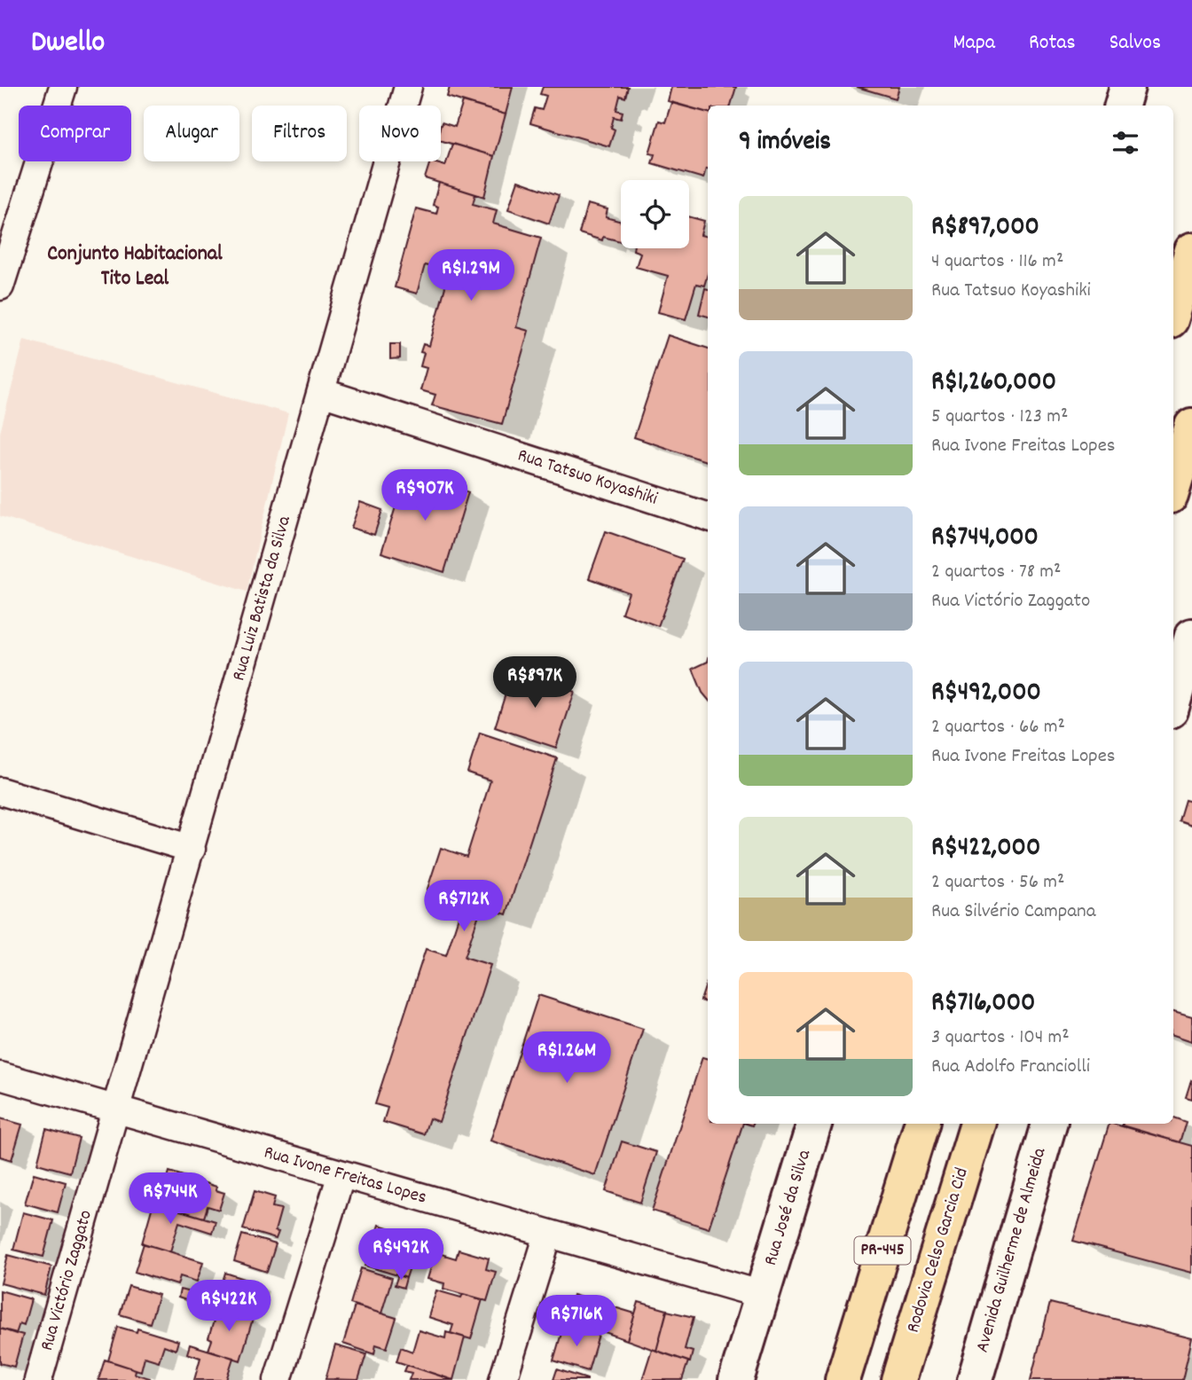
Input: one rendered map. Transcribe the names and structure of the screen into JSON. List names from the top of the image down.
{
  "streets": {
    "highway": ["PR-445", "Rodovia Celso Garcia Cid"],
    "street": [
      "Rua Tatsuo Koyashiki",
      "Rua Luiz Batista da Silva",
      "Rua Ivone Freitas Lopes",
      "Rua José da Silva",
      "Avenida Guilherme de Almeida",
      "Rua Victório Zaggato"
    ]
  },
  "crossings": [
    ["Rua Tatsuo Koyashiki", "Rua Luiz Batista da Silva"],
    ["Rua Luiz Batista da Silva", "Rua Ivone Freitas Lopes"],
    ["Rua Luiz Batista da Silva", "Rua Victório Zaggato"],
    ["Rua Ivone Freitas Lopes", "Rua José da Silva"],
    ["Rua Ivone Freitas Lopes", "Rua Victório Zaggato"]
  ],
  "districts": ["Conjunto Habitacional Tito Leal"],
  "page": {
    "header": "Dwello",
    "nav": ["Mapa", "Rotas", "Salvos"],
    "chip": [
      "Comprar",
      "Alugar",
      "Filtros",
      "Novo"
    ],
    "heading": "9 imóveis",
    "list": [
      {
        "name": "R$897,000",
        "note": "4 quartos · 116 m² · Rua Tatsuo Koyashiki"
      },
      {
        "name": "R$1,260,000",
        "note": "5 quartos · 123 m² · Rua Ivone Freitas Lopes"
      },
      {
        "name": "R$744,000",
        "note": "2 quartos · 78 m² · Rua Victório Zaggato"
      },
      {
        "name": "R$492,000",
        "note": "2 quartos · 66 m² · Rua Ivone Freitas Lopes"
      },
      {
        "name": "R$422,000",
        "note": "2 quartos · 56 m² · Rua Silvério Campana"
      },
      {
        "name": "R$716,000",
        "note": "3 quartos · 104 m² · Rua Adolfo Franciolli"
      }
    ],
    "price": [
      "R$1.29M",
      "R$907K",
      "R$897K",
      "R$712K",
      "R$1.26M",
      "R$744K",
      "R$492K",
      "R$422K",
      "R$716K"
    ]
  }
}
